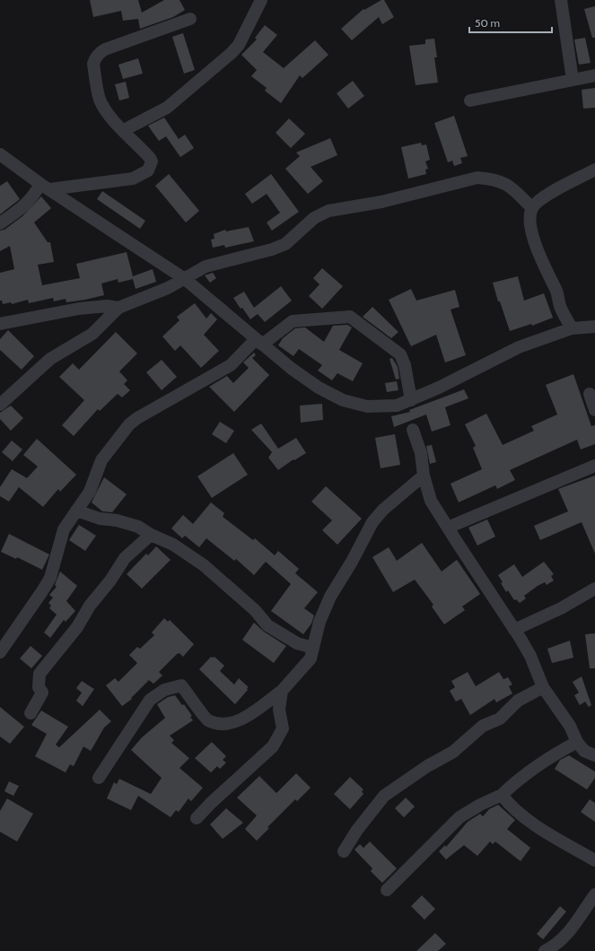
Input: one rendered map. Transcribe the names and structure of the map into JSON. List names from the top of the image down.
{
  "scale_bar": "50 m"
}
